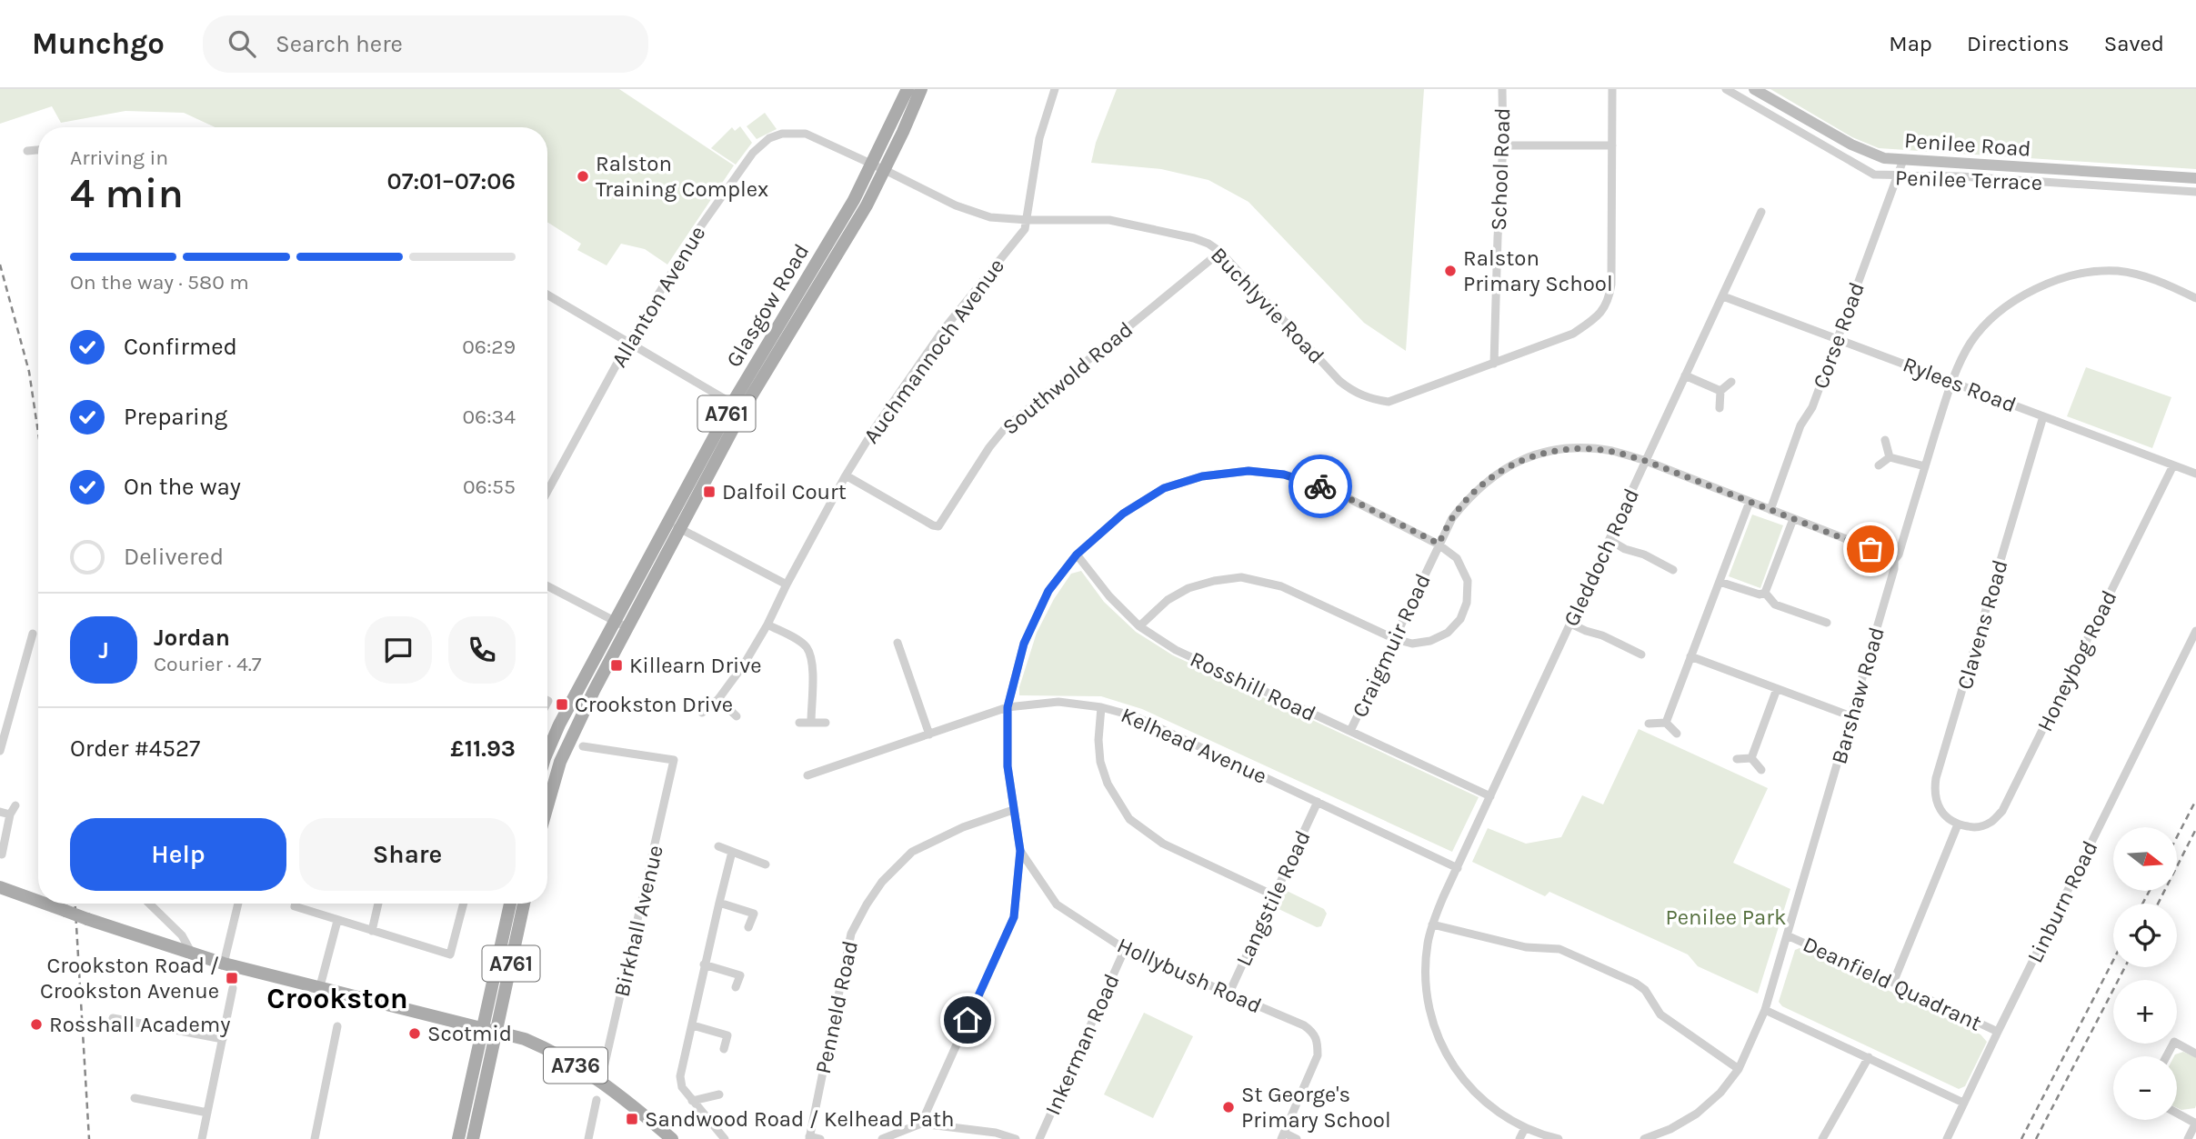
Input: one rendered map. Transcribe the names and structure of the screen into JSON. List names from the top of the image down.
{
  "streets": {
    "main road": ["Glasgow Road", "A761", "A736"],
    "street": [
      "Penilee Road",
      "School Road",
      "Penilee Terrace",
      "Allanton Avenue",
      "Buchlyvie Road",
      "Corse Road",
      "Auchmannoch Avenue",
      "Southwold Road",
      "Rylees Road",
      "Gleddoch Road",
      "Clavens Road",
      "Craigmuir Road",
      "Honeybog Road",
      "Rosshill Road",
      "Barshaw Road",
      "Kelhead Avenue",
      "Langstile Road",
      "Linburn Road",
      "Birkhall Avenue",
      "Hollybush Road",
      "Deanfield Quadrant",
      "Penneld Road",
      "Inkerman Road"
    ]
  },
  "crossings": [
    ["Penilee Road", "Corse Road"],
    ["School Road", "Buchlyvie Road"],
    ["Penilee Terrace", "Corse Road"],
    ["Allanton Avenue", "Glasgow Road"],
    ["Allanton Avenue", "Buchlyvie Road"],
    ["Glasgow Road", "Buchlyvie Road"],
    ["Buchlyvie Road", "Auchmannoch Avenue"],
    ["Buchlyvie Road", "Southwold Road"],
    ["Corse Road", "Rylees Road"],
    ["Corse Road", "Craigmuir Road"],
    ["Auchmannoch Avenue", "Southwold Road"],
    ["Rylees Road", "Gleddoch Road"],
    ["Rylees Road", "Clavens Road"],
    ["Rylees Road", "Honeybog Road"],
    ["Rylees Road", "Barshaw Road"],
    ["A761", "A736"],
    ["Gleddoch Road", "Craigmuir Road"],
    ["Gleddoch Road", "Rosshill Road"],
    ["Gleddoch Road", "Kelhead Avenue"],
    ["Clavens Road", "Honeybog Road"],
    ["Craigmuir Road", "Rosshill Road"],
    ["Craigmuir Road", "Barshaw Road"],
    ["Craigmuir Road", "Hollybush Road"],
    ["Rosshill Road", "Hollybush Road"],
    ["Barshaw Road", "Deanfield Quadrant"],
    ["Kelhead Avenue", "Langstile Road"],
    ["Kelhead Avenue", "Hollybush Road"],
    ["Langstile Road", "Hollybush Road"],
    ["Linburn Road", "Deanfield Quadrant"],
    ["Birkhall Avenue", "A736"],
    ["Hollybush Road", "Penneld Road"],
    ["Hollybush Road", "Inkerman Road"]
  ],
  "districts": ["Crookston"],
  "parks": ["Penilee Park"],
  "places": {
    "other": [
      "Ralston Training Complex",
      "Ralston Primary School",
      "Rosshall Academy",
      "Scotmid",
      "St George's Primary School"
    ],
    "transit": [
      "Dalfoil Court",
      "Killearn Drive",
      "Crookston Drive",
      "Crookston Road / Crookston Avenue",
      "Sandwood Road / Kelhead Path"
    ]
  },
  "north": "right",
  "page": {
    "header": "Munchgo",
    "search": "Search here",
    "nav": ["Map", "Directions", "Saved"],
    "heading": ["4 min", "Arriving in", "07:01–07:06"],
    "panel": [
      "Jordan",
      "Courier · 4.7",
      "Order #4527",
      "£11.93"
    ],
    "bar": "On the way · 580 m",
    "list": [
      ["Confirmed", "06:29"],
      ["Preparing", "06:34"],
      ["On the way", "06:55"],
      "Delivered"
    ],
    "round": "J",
    "buttons": ["Help", "Share"],
    "map_buttons": ["+", "−"]
  }
}
